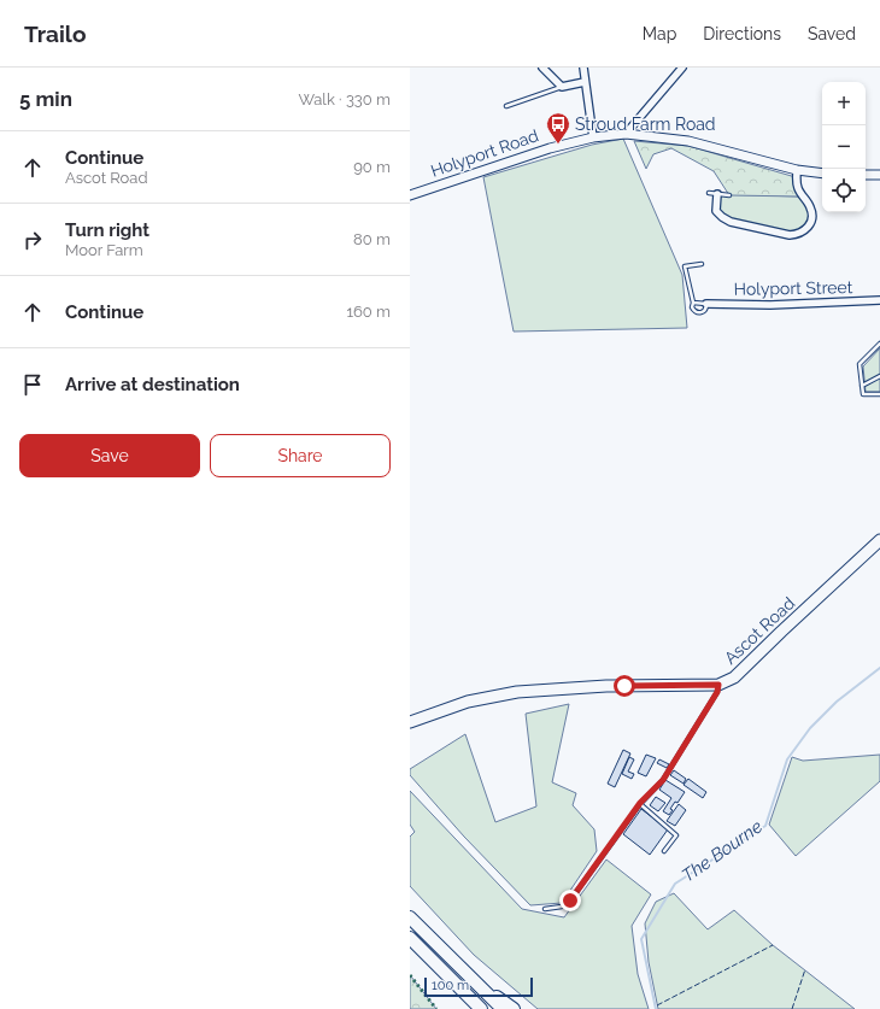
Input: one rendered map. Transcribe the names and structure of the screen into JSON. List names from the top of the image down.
{
  "streets": {
    "main road": ["Ascot Road"],
    "street": ["Holyport Road", "Holyport Street"]
  },
  "water": ["The Bourne"],
  "places": {
    "bus stop": ["Stroud Farm Road"]
  },
  "scale_bar": "100 m",
  "page": {
    "header": "Trailo",
    "nav": ["Map", "Directions", "Saved"],
    "heading": ["5 min", "Walk · 330 m"],
    "map_buttons": ["+", "−"],
    "list": [
      ["Continue", "Ascot Road", "90 m"],
      ["Turn right", "Moor Farm", "80 m"],
      ["Continue", "160 m"],
      "Arrive at destination"
    ],
    "buttons": ["Save", "Share"],
    "scale": "100 m"
  }
}
